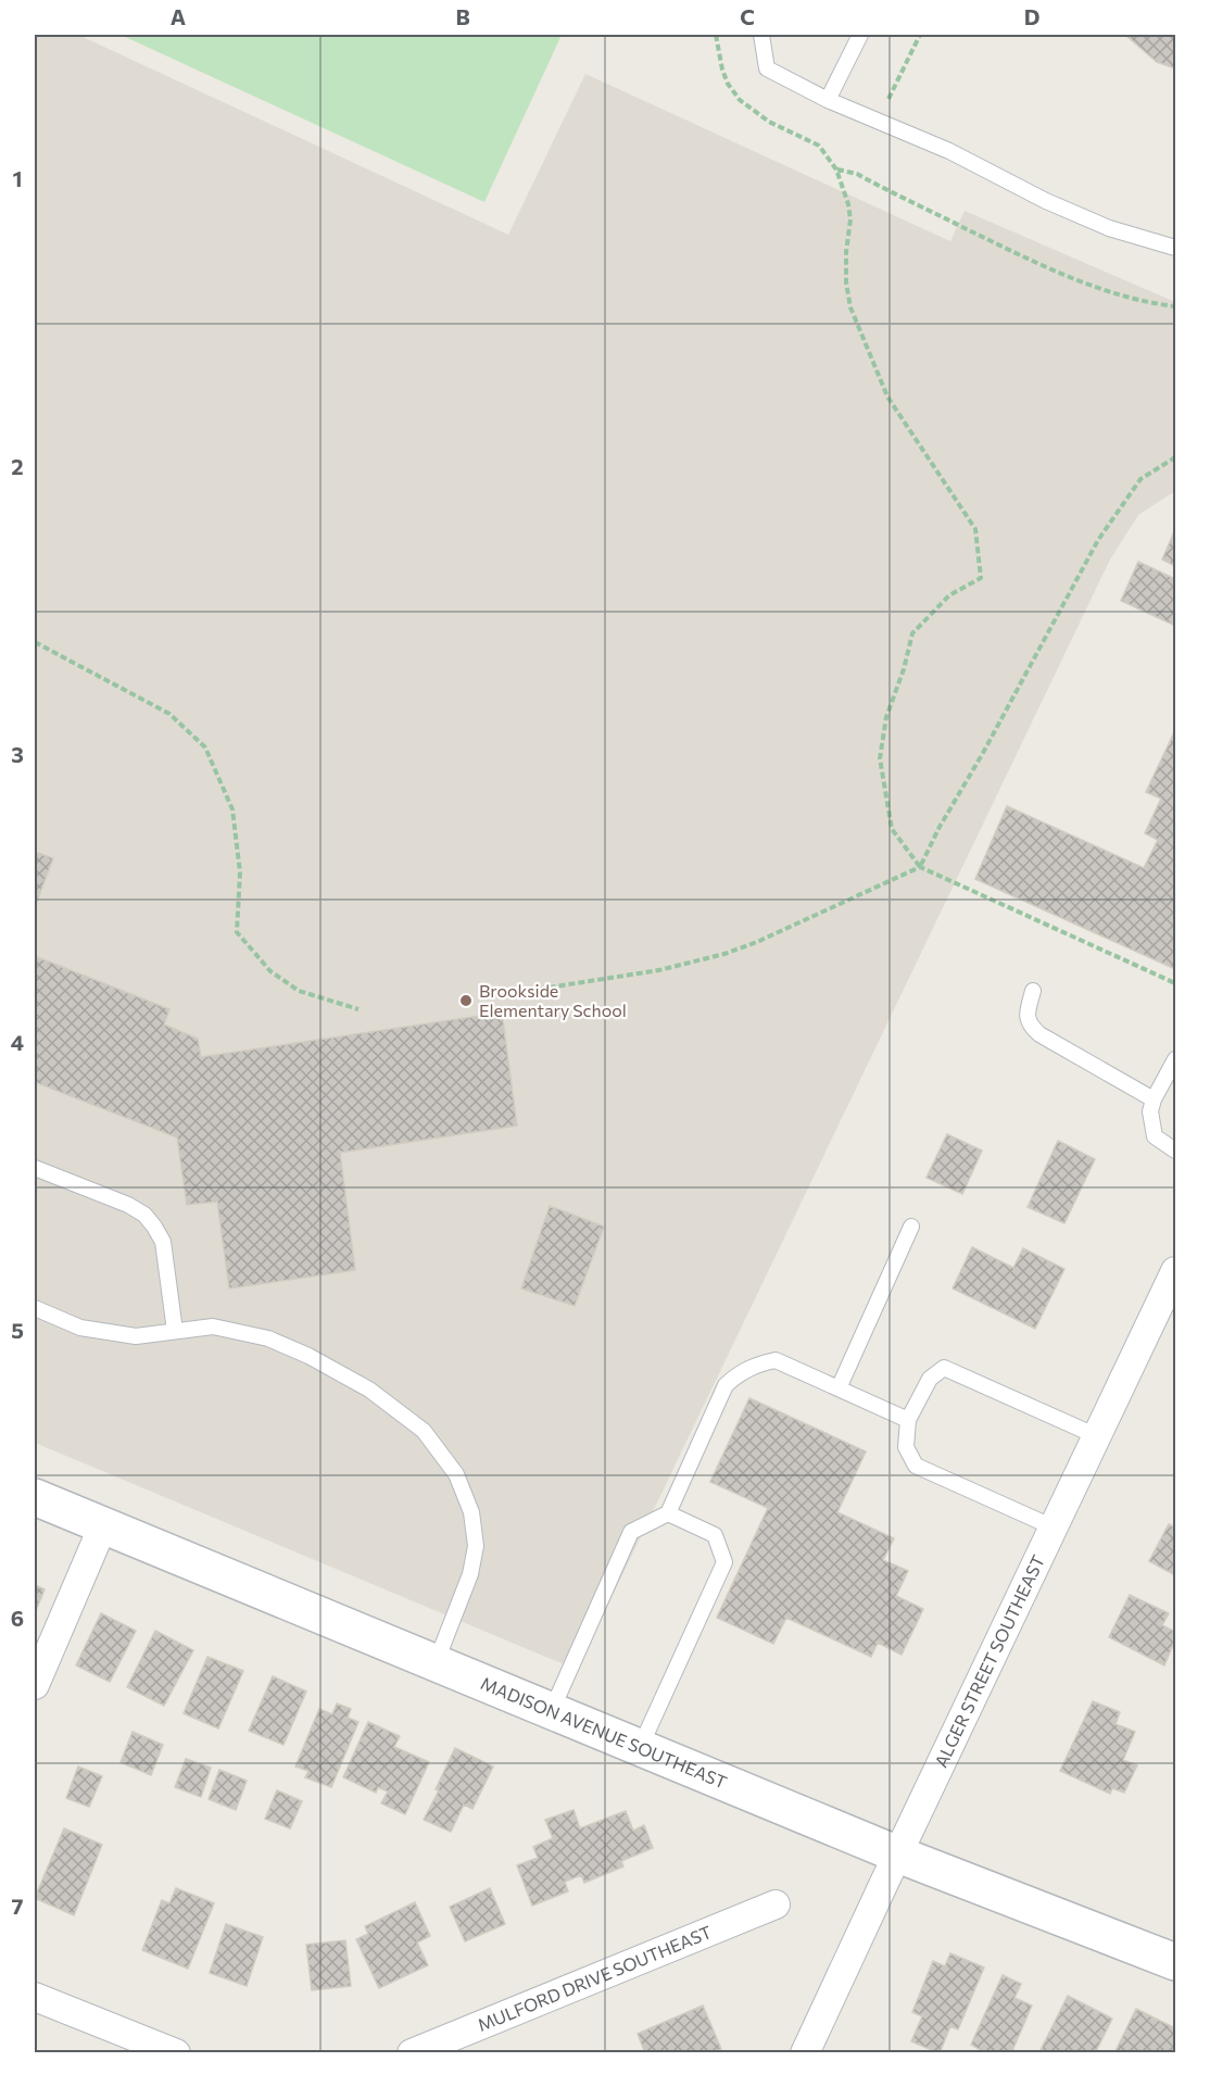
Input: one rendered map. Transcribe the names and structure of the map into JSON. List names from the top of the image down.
{
  "streets": {
    "street": ["ALGER STREET SOUTHEAST", "MADISON AVENUE SOUTHEAST", "MULFORD DRIVE SOUTHEAST"]
  },
  "crossings": [
    ["ALGER STREET SOUTHEAST", "MADISON AVENUE SOUTHEAST"]
  ],
  "places": ["Brookside Elementary School"],
  "grid": {
    "columns": [
      "A",
      "B",
      "C",
      "D"
    ],
    "rows": [
      "1",
      "2",
      "3",
      "4",
      "5",
      "6",
      "7"
    ]
  }
}
